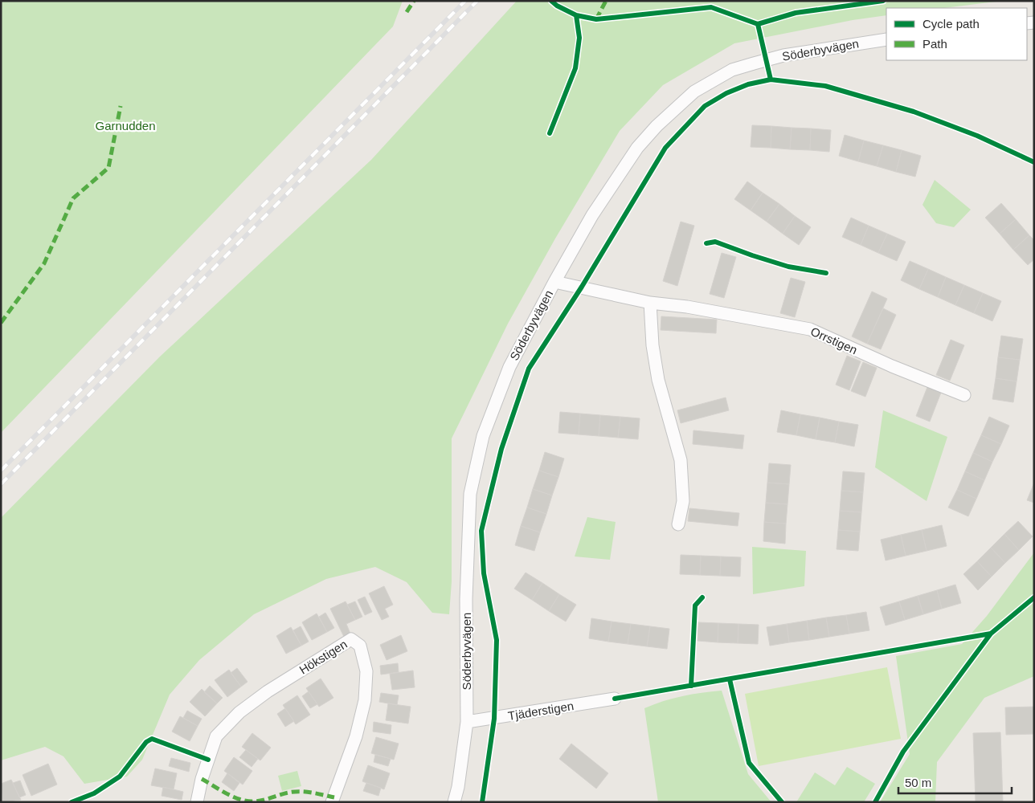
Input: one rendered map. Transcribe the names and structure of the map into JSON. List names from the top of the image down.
{
  "streets": {
    "street": [
      "Söderbyvägen",
      "Orrstigen",
      "Hökstigen",
      "Tjäderstigen"
    ]
  },
  "crossings": [
    ["Söderbyvägen", "Orrstigen"],
    ["Söderbyvägen", "Tjäderstigen"]
  ],
  "parks": ["Garnudden"],
  "legend": ["Cycle path", "Path"],
  "scale_bar": "50 m"
}
